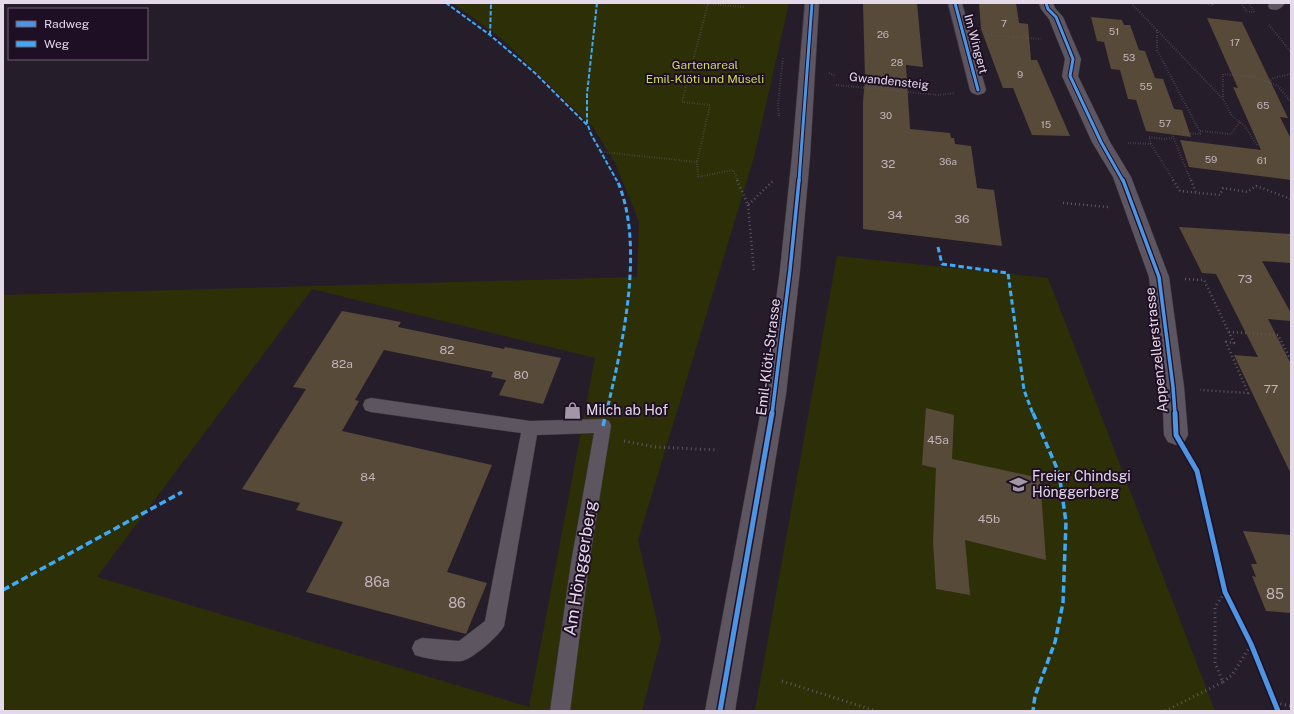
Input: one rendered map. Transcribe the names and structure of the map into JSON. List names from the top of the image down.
{
  "streets": {
    "street": ["Im Wingert", "Appenzellerstrasse", "Emil-Klöti-Strasse"],
    "lane": ["Am Hönggerberg"],
    "path": ["Gwandensteig"]
  },
  "parks": ["Gartenareal Emil-Klöti und Müseli"],
  "places": {
    "shop": ["Milch ab Hof"],
    "school or university": ["Freier Chindsgi Hönggerberg"]
  },
  "house_numbers": [
    "7",
    "51",
    "26",
    "17",
    "53",
    "28",
    "9",
    "55",
    "65",
    "30",
    "57",
    "15",
    "59",
    "61",
    "36a",
    "32",
    "34",
    "36",
    "73",
    "82",
    "82a",
    "80",
    "77",
    "45a",
    "84",
    "45b",
    "86a",
    "85",
    "86"
  ],
  "legend": ["Radweg", "Weg"]
}
